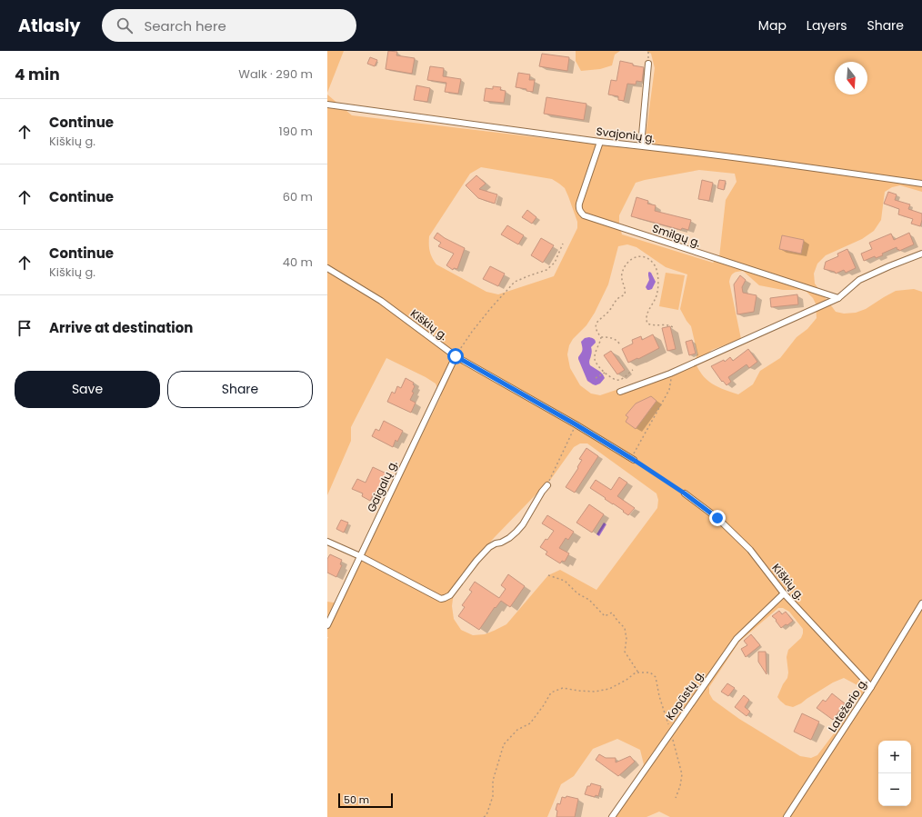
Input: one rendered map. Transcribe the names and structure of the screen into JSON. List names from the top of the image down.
{
  "streets": {
    "street": [
      "Svajonių g.",
      "Smilgų g.",
      "Kiškių g.",
      "Gaigalų g.",
      "Kopūstų g.",
      "Latežerio g."
    ]
  },
  "crossings": [
    ["Svajonių g.", "Smilgų g."],
    ["Kiškių g.", "Gaigalų g."],
    ["Kiškių g.", "Kopūstų g."],
    ["Kiškių g.", "Latežerio g."]
  ],
  "scale_bar": "50 m",
  "north": "bottom",
  "page": {
    "header": "Atlasly",
    "search": "Search here",
    "nav": ["Map", "Layers", "Share"],
    "heading": ["4 min", "Walk · 290 m"],
    "list": [
      ["Continue", "Kiškių g.", "190 m"],
      ["Continue", "60 m"],
      ["Continue", "Kiškių g.", "40 m"],
      "Arrive at destination"
    ],
    "buttons": ["Save", "Share"],
    "map_buttons": ["+", "−"],
    "scale": "50 m"
  }
}
